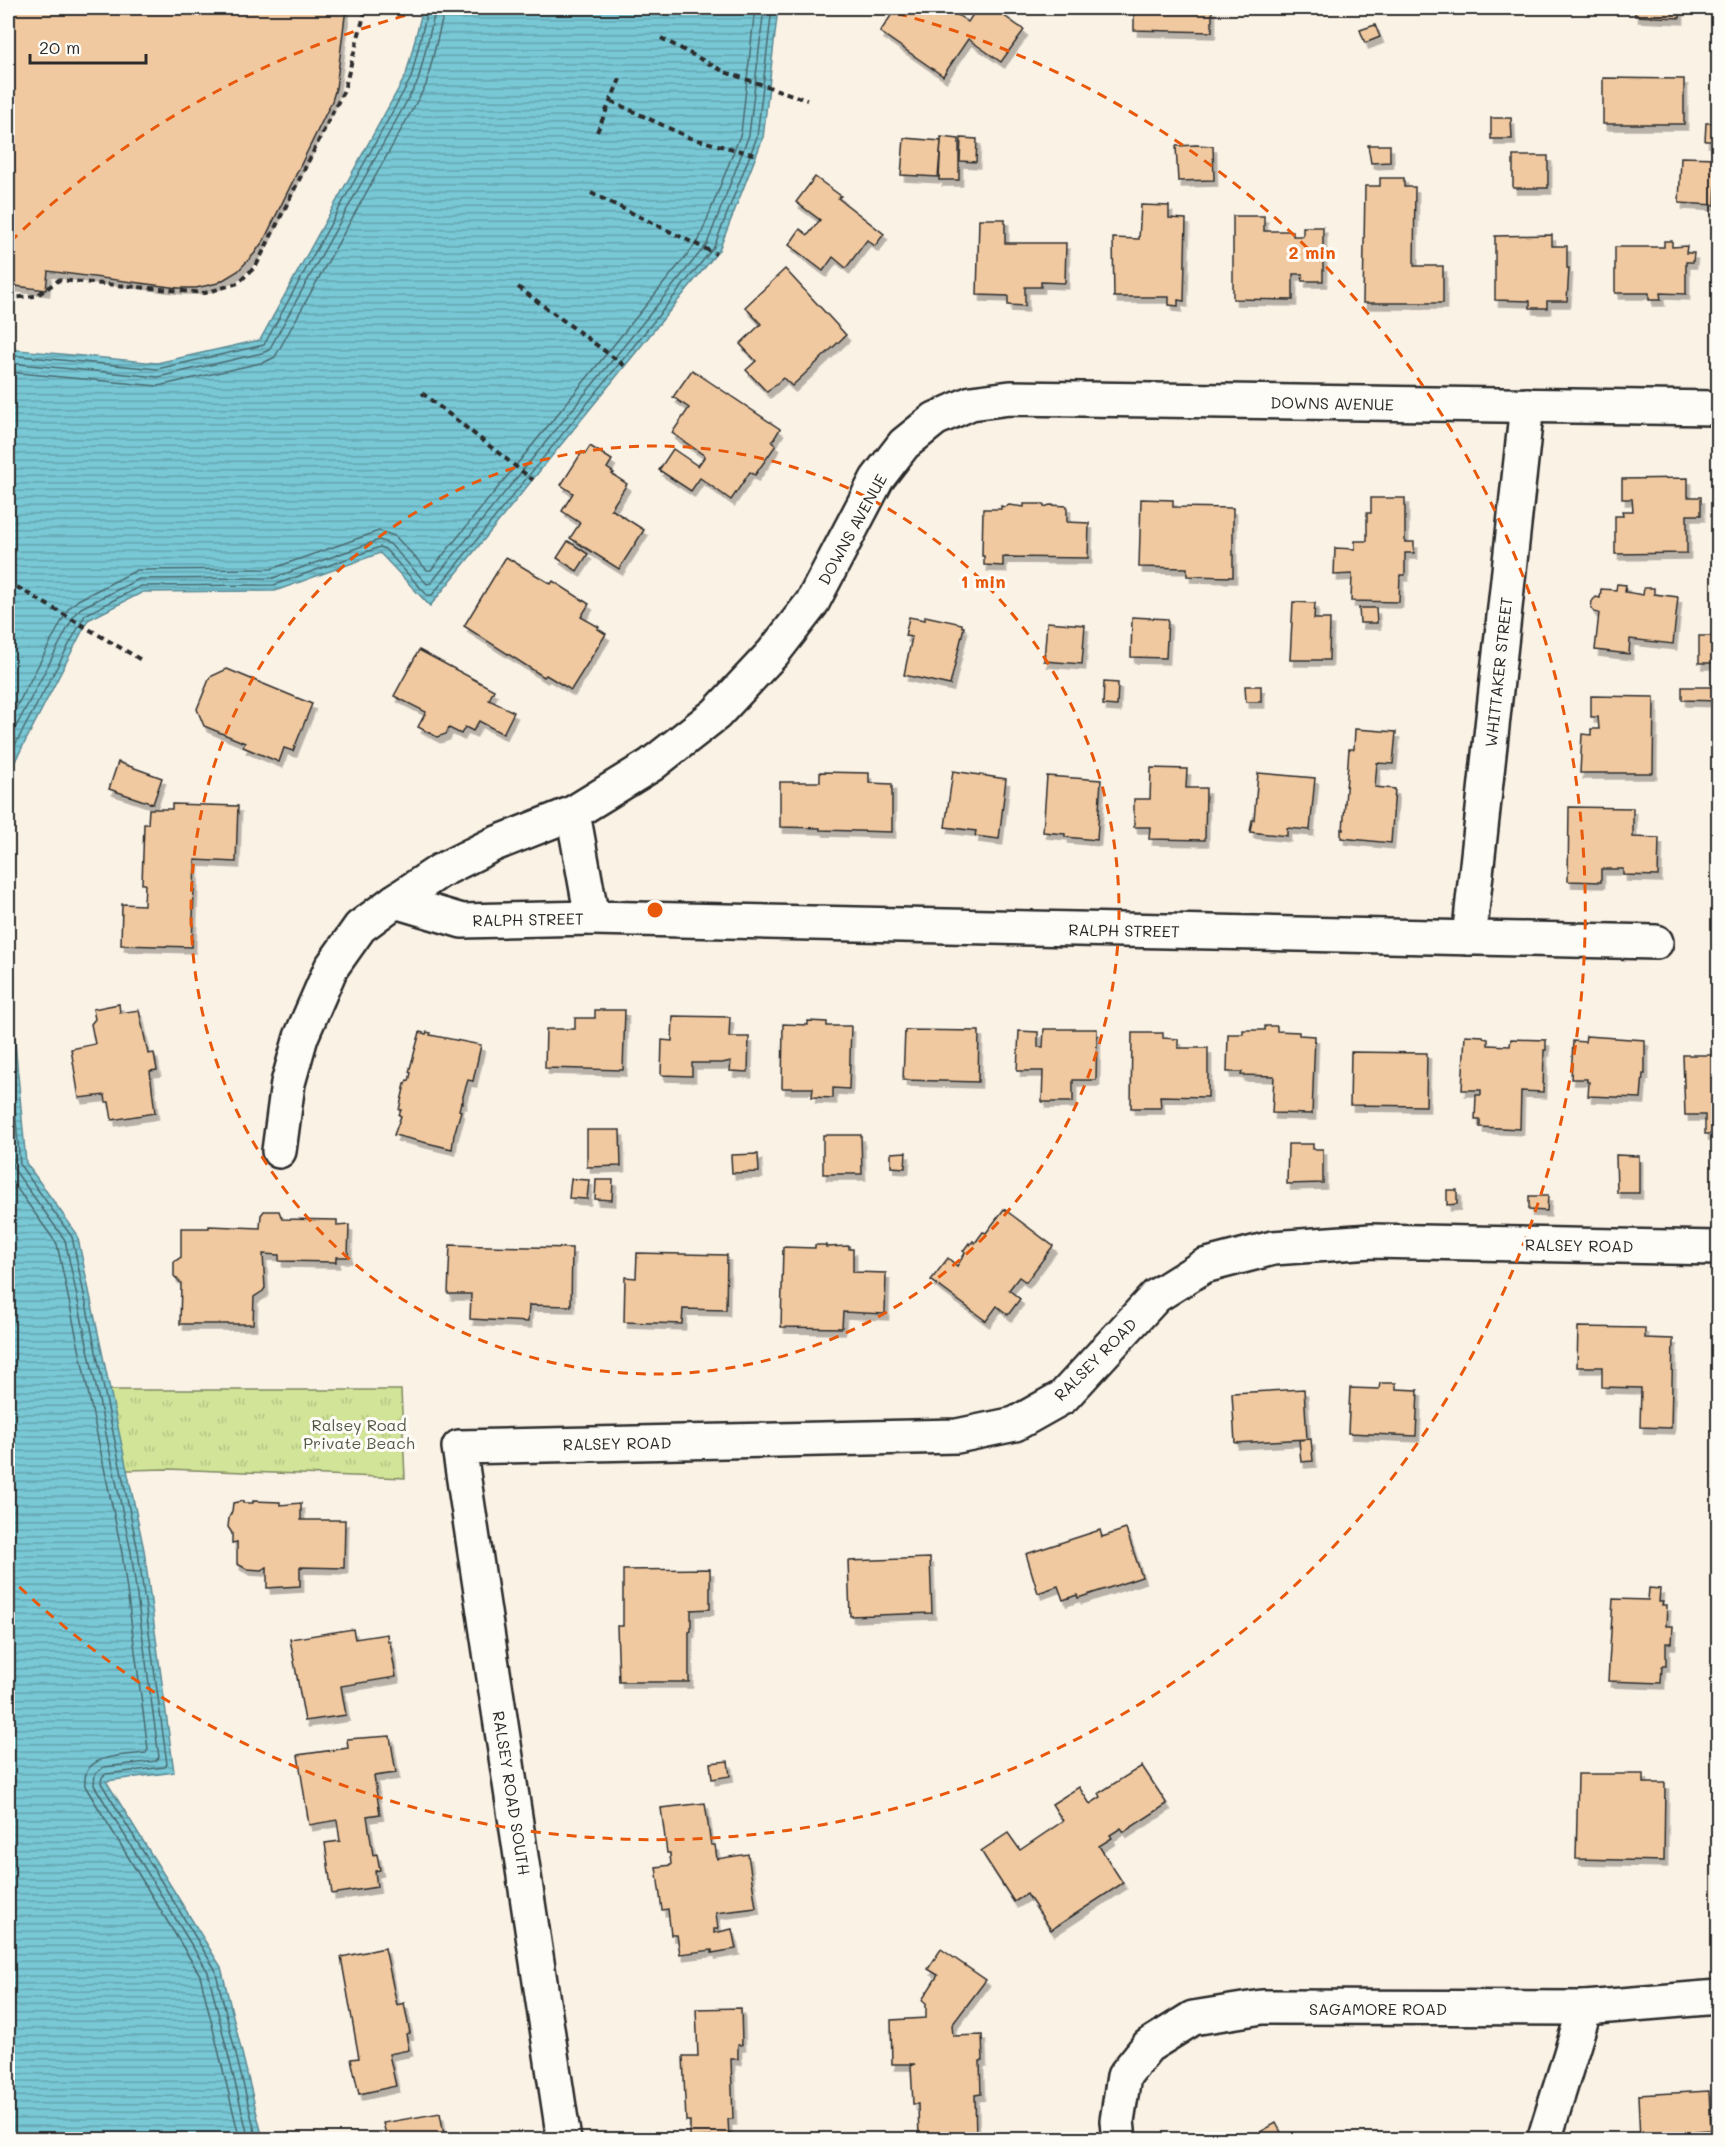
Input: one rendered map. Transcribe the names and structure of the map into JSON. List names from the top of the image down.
{
  "streets": {
    "street": [
      "DOWNS AVENUE",
      "WHITTAKER STREET",
      "RALPH STREET",
      "RALSEY ROAD",
      "RALSEY ROAD SOUTH",
      "SAGAMORE ROAD"
    ]
  },
  "crossings": [
    ["DOWNS AVENUE", "WHITTAKER STREET"],
    ["DOWNS AVENUE", "RALPH STREET"],
    ["WHITTAKER STREET", "RALPH STREET"],
    ["RALSEY ROAD", "RALSEY ROAD SOUTH"]
  ],
  "parks": ["Ralsey Road Private Beach"],
  "scale_bar": "20 m",
  "rings": ["2 min", "1 min"]
}
